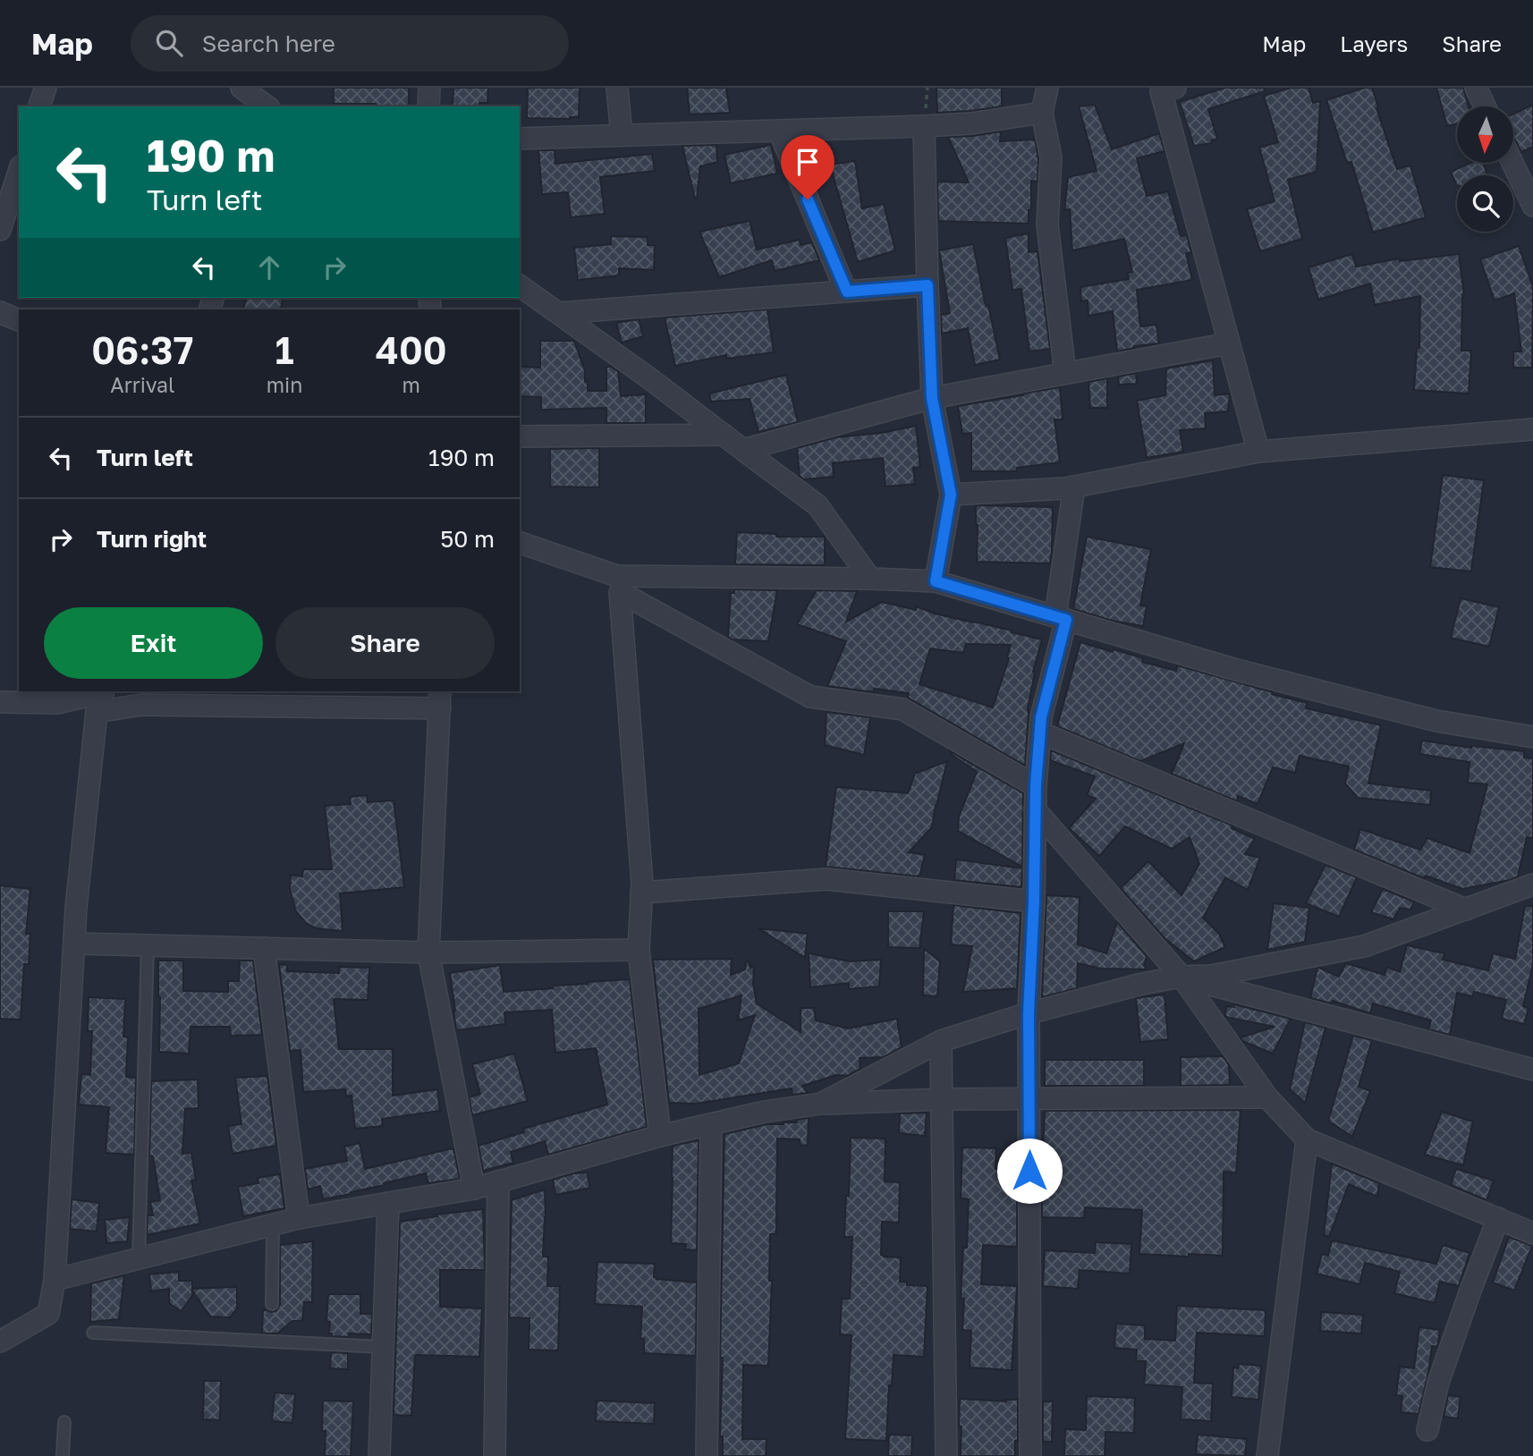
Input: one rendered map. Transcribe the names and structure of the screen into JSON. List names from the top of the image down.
{
  "north": "bottom",
  "page": {
    "header": "Map",
    "search": "Search here",
    "nav": ["Map", "Layers", "Share"],
    "turn": ["190 m", "Turn left"],
    "eta": [
      "06:37",
      "Arrival",
      "1",
      "min",
      "400",
      "m"
    ],
    "list": [
      {
        "name": "Turn left",
        "value": "190 m"
      },
      {
        "name": "Turn right",
        "value": "50 m"
      }
    ],
    "buttons": ["Exit", "Share"]
  }
}
